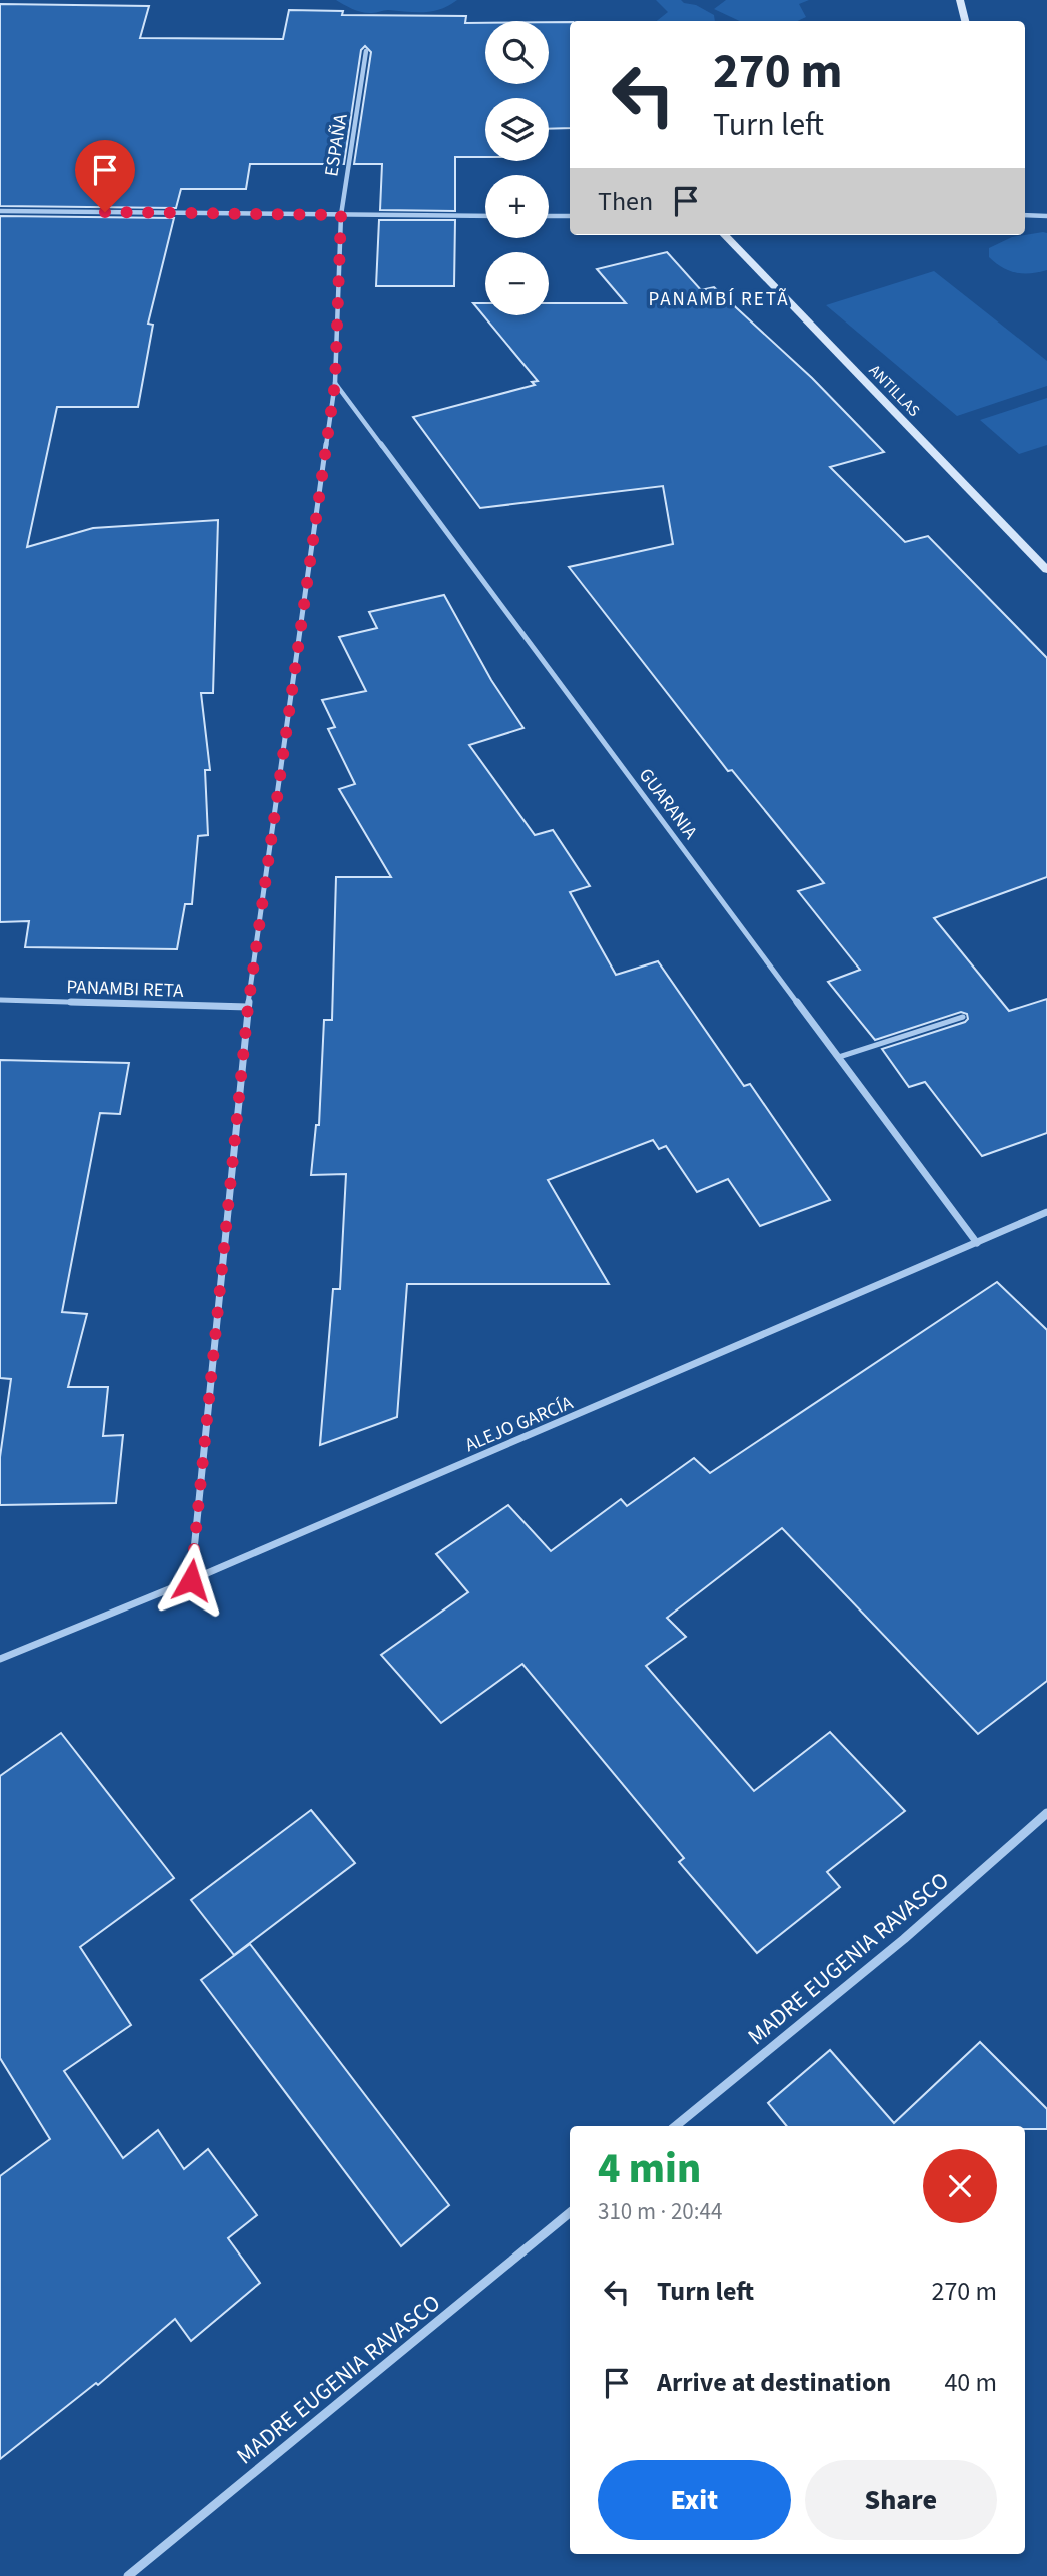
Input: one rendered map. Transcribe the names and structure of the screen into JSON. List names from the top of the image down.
{
  "streets": {
    "street": [
      "ESPAÑA",
      "ANTILLAS",
      "GUARANIA",
      "PANAMBI RETA",
      "ALEJO GARCÍA",
      "MADRE EUGENIA RAVASCO"
    ]
  },
  "crossings": [
    ["ESPAÑA", "GUARANIA"],
    ["ESPAÑA", "PANAMBI RETA"],
    ["ESPAÑA", "ALEJO GARCÍA"],
    ["GUARANIA", "ALEJO GARCÍA"]
  ],
  "districts": ["PANAMBÍ RETÃ"],
  "page": {
    "map_buttons": ["+", "−"],
    "turn": ["270 m", "Turn left"],
    "then": "Then",
    "heading": ["4 min", "310 m · 20:44"],
    "list": [
      {
        "name": "Turn left",
        "value": "270 m"
      },
      {
        "name": "Arrive at destination",
        "value": "40 m"
      }
    ],
    "buttons": ["Exit", "Share"]
  }
}
